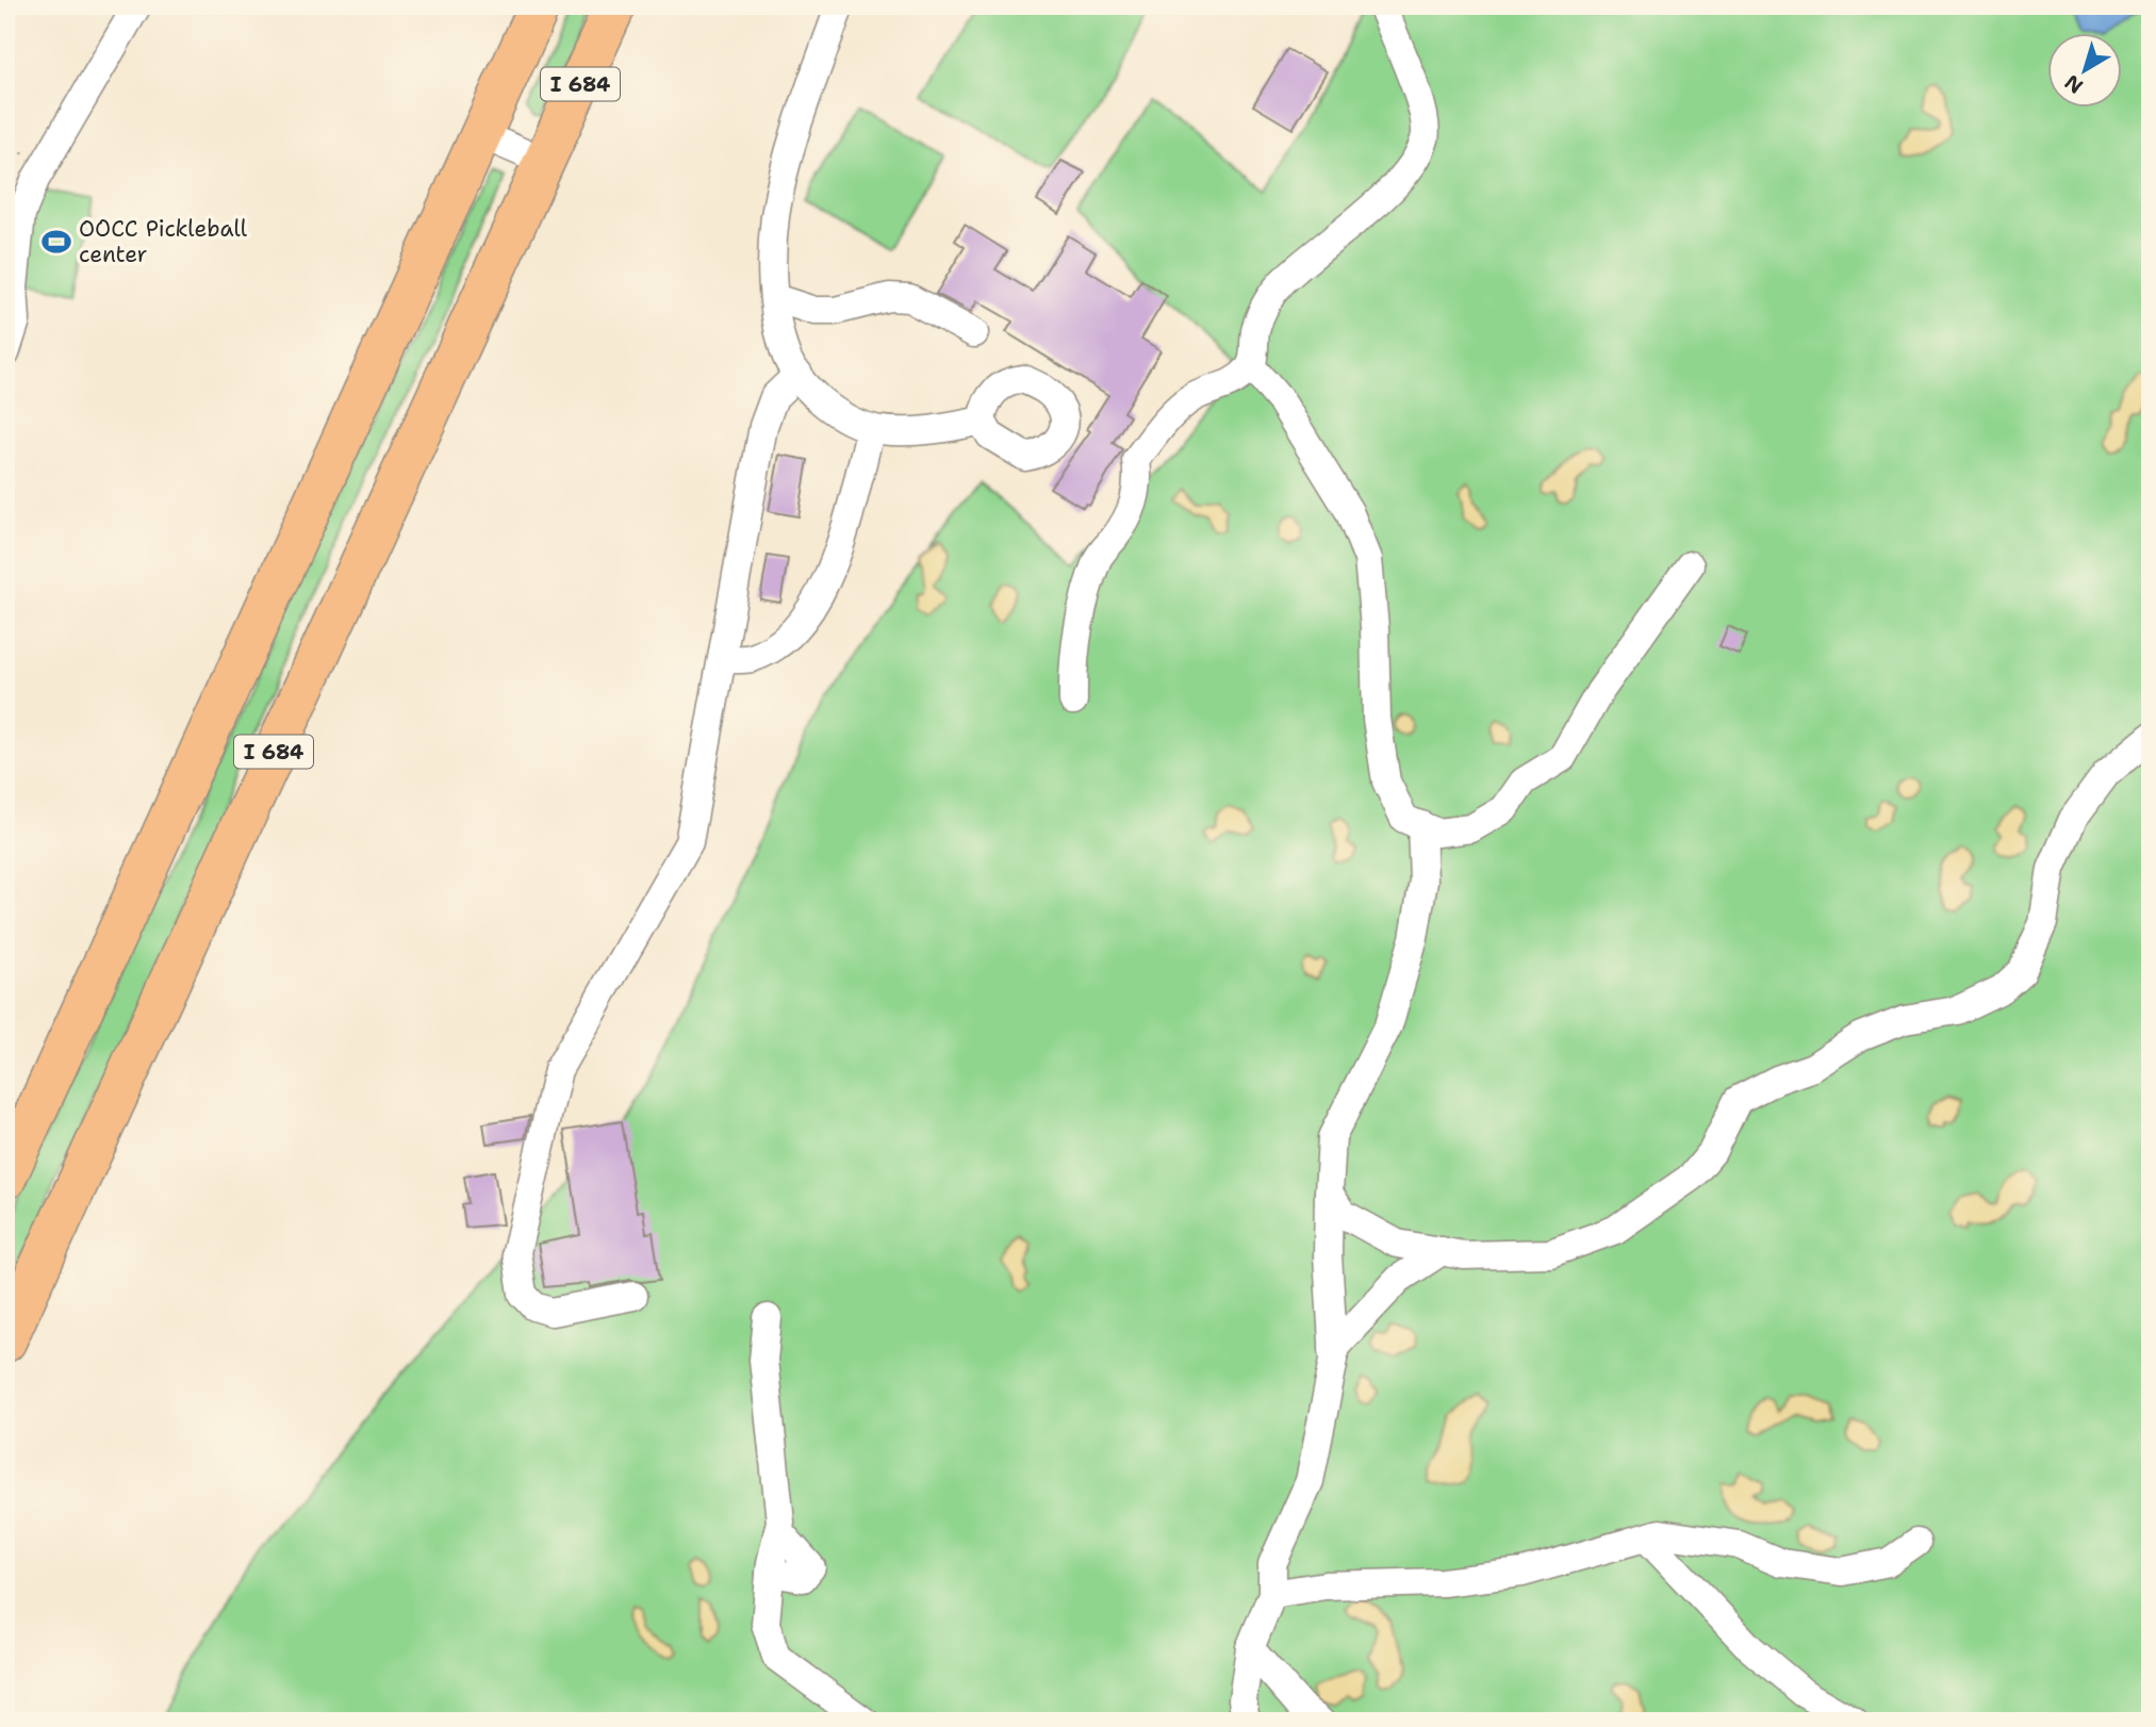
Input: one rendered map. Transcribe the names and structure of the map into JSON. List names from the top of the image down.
{
  "streets": {
    "highway": ["I 684"]
  },
  "places": {
    "sports": ["OOCC Pickleball center"]
  },
  "north": "bottom left"
}
